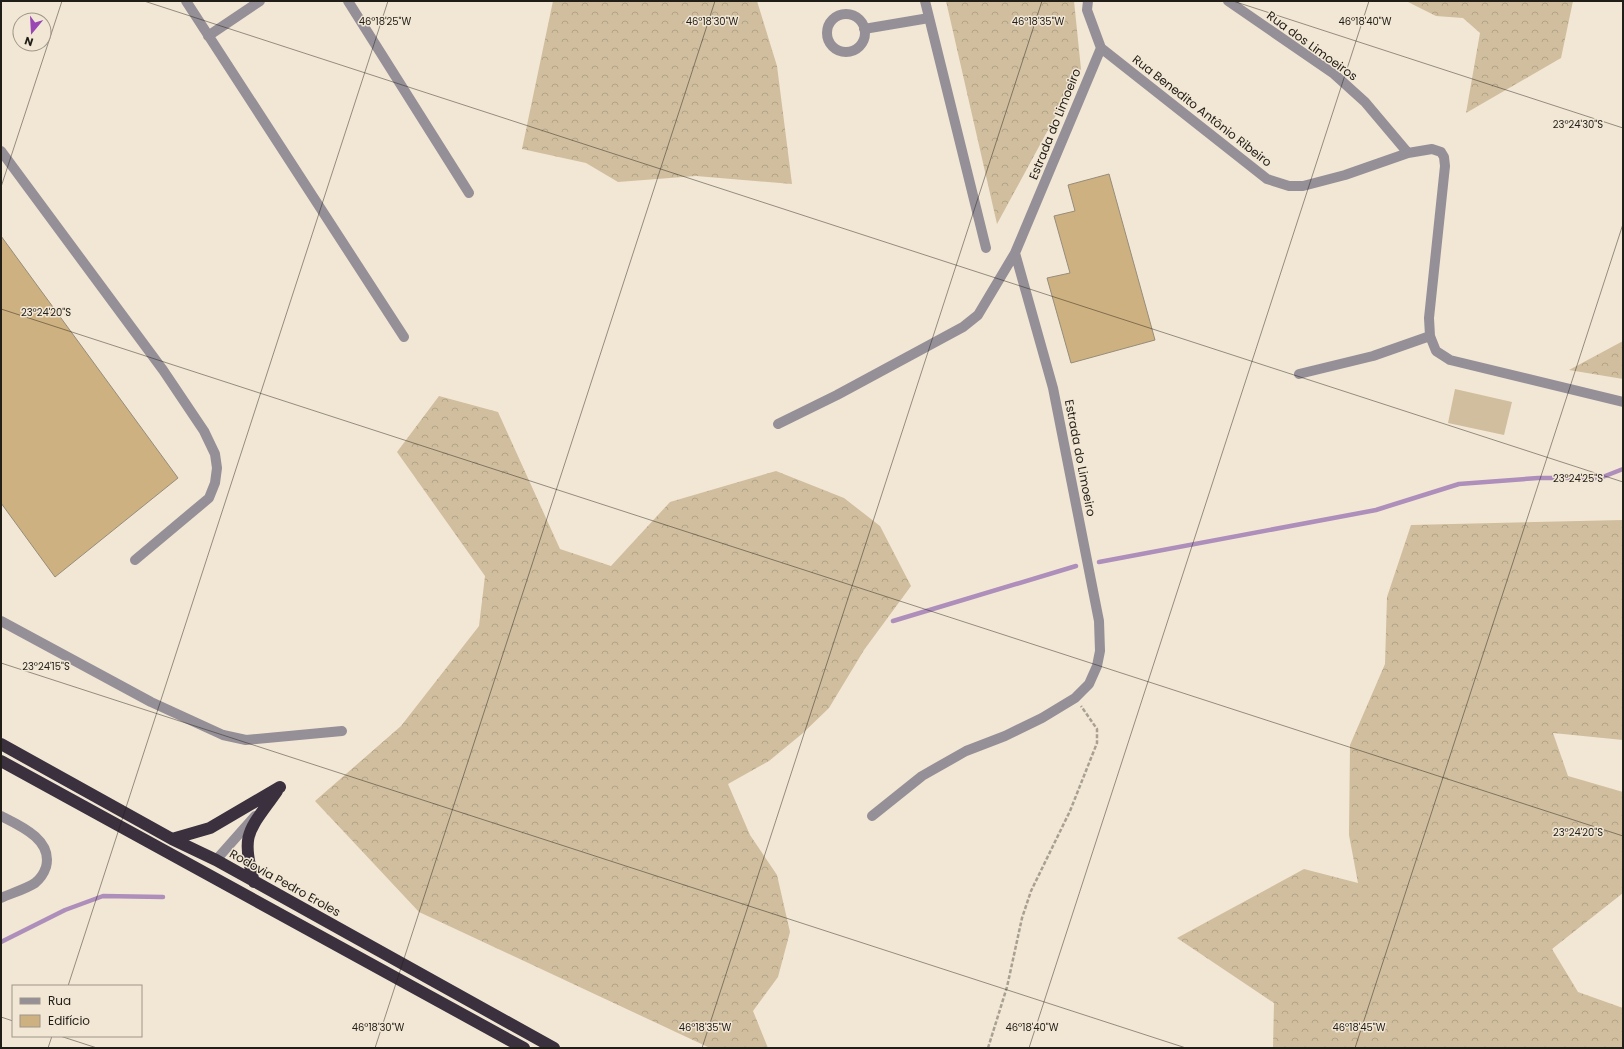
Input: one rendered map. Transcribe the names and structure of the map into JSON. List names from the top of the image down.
{
  "streets": {
    "highway": ["Rodovia Pedro Eroles"],
    "street": ["Rua dos Limoeiros", "Rua Benedito Antônio Ribeiro", "Estrada do Limoeiro"]
  },
  "crossings": [
    ["Rua dos Limoeiros", "Rua Benedito Antônio Ribeiro"],
    ["Rua Benedito Antônio Ribeiro", "Estrada do Limoeiro"]
  ],
  "legend": ["Rua", "Edifício"],
  "north": "bottom",
  "coordinates": [
    "46°18'25\"W",
    "46°18'30\"W",
    "46°18'35\"W",
    "46°18'40\"W",
    "23°24'30\"S",
    "23°24'20\"S",
    "23°24'25\"S",
    "23°24'15\"S",
    "46°18'45\"W"
  ]
}
